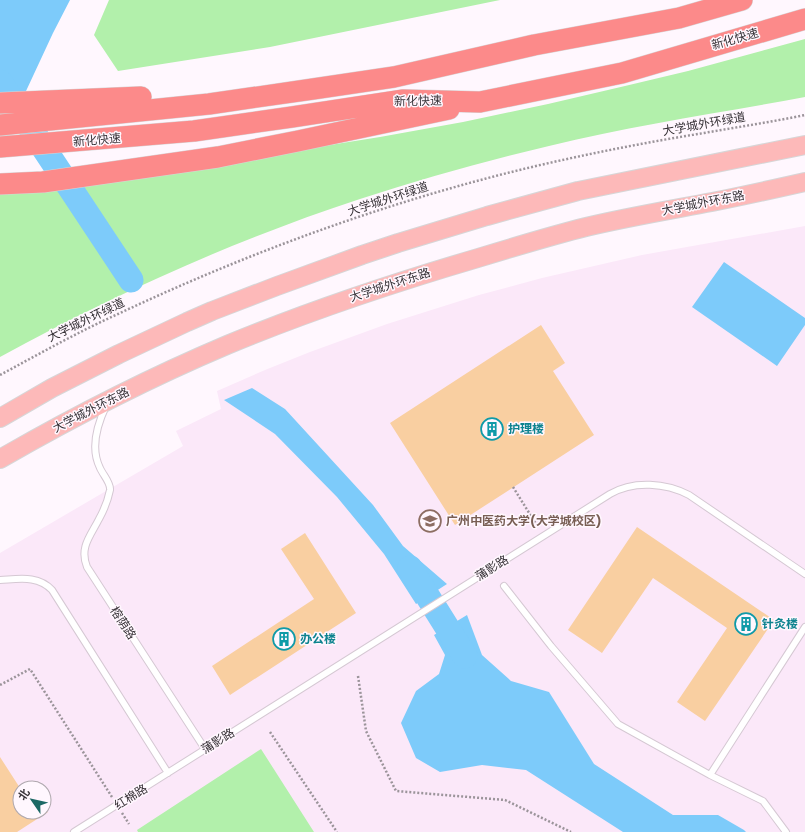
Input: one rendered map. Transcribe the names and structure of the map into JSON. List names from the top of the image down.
{
  "streets": {
    "highway": ["新化快速"],
    "main road": ["大学城外环东路"],
    "lane": ["蒲影路", "榕荫路", "红棉路"],
    "path": ["大学城外环绿道"]
  },
  "crossings": [
    ["大学城外环东路", "榕荫路"],
    ["蒲影路", "榕荫路"],
    ["蒲影路", "红棉路"]
  ],
  "places": {
    "building": ["护理楼", "针灸楼", "办公楼"],
    "school or university": ["广州中医药大学(大学城校区)"]
  },
  "north": "top left"
}
